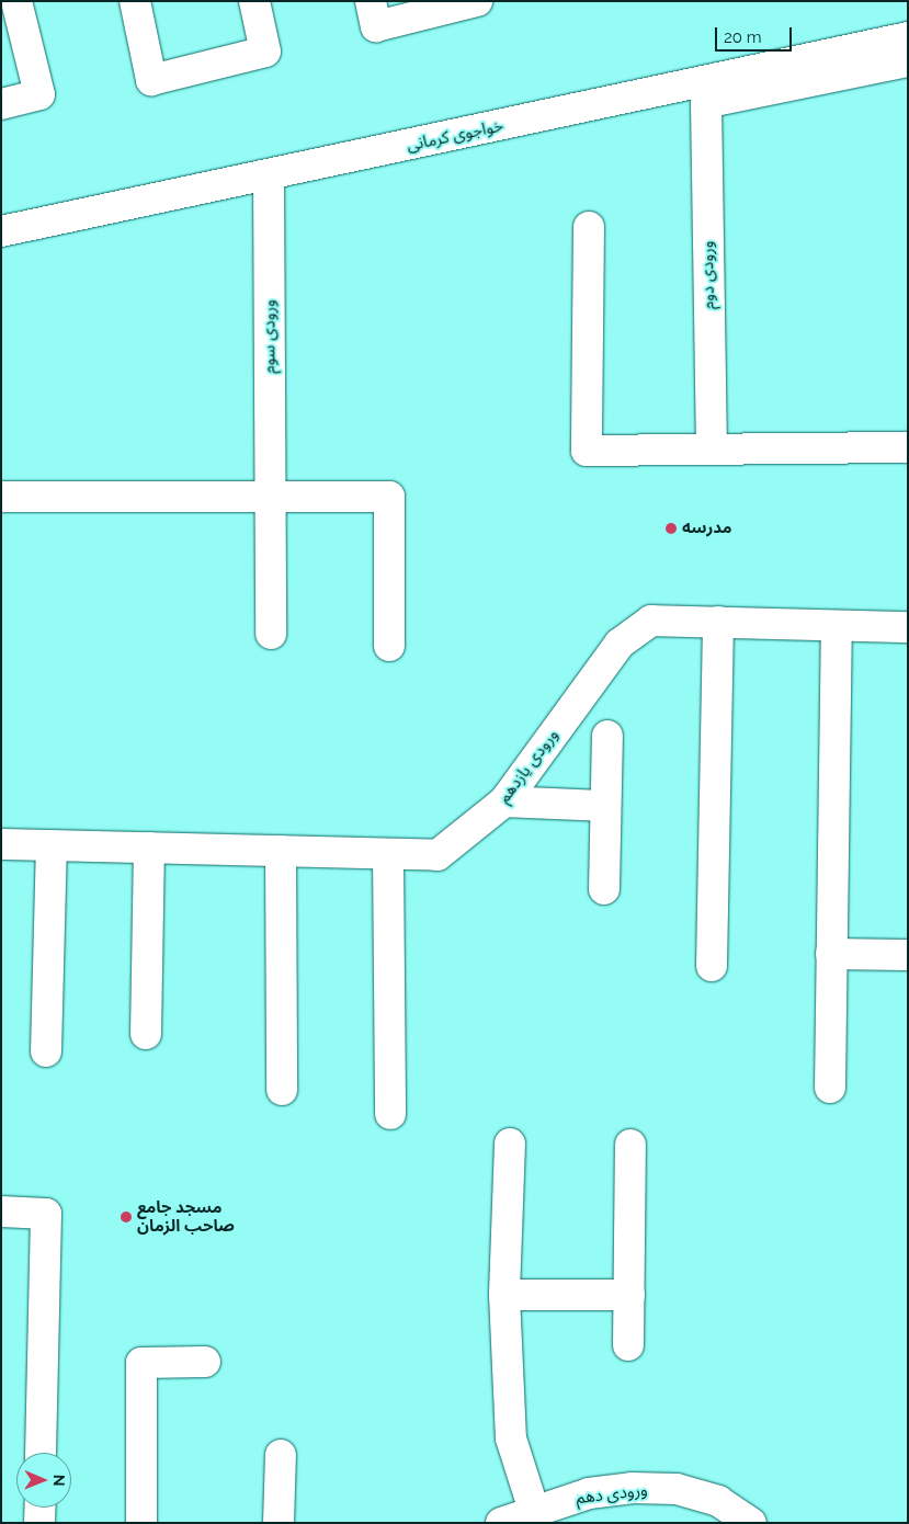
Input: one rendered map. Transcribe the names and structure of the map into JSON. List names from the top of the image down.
{
  "streets": {
    "street": [
      "خواجوی کرمانی",
      "ورودی دوم",
      "ورودی سوم",
      "ورودی یازدهم",
      "ورودی دهم"
    ]
  },
  "crossings": [
    ["خواجوی کرمانی", "ورودی دوم"],
    ["خواجوی کرمانی", "ورودی سوم"]
  ],
  "places": ["مدرسه", "مسجد جامع صاحب الزمان"],
  "scale_bar": "20 m",
  "north": "right"
}
